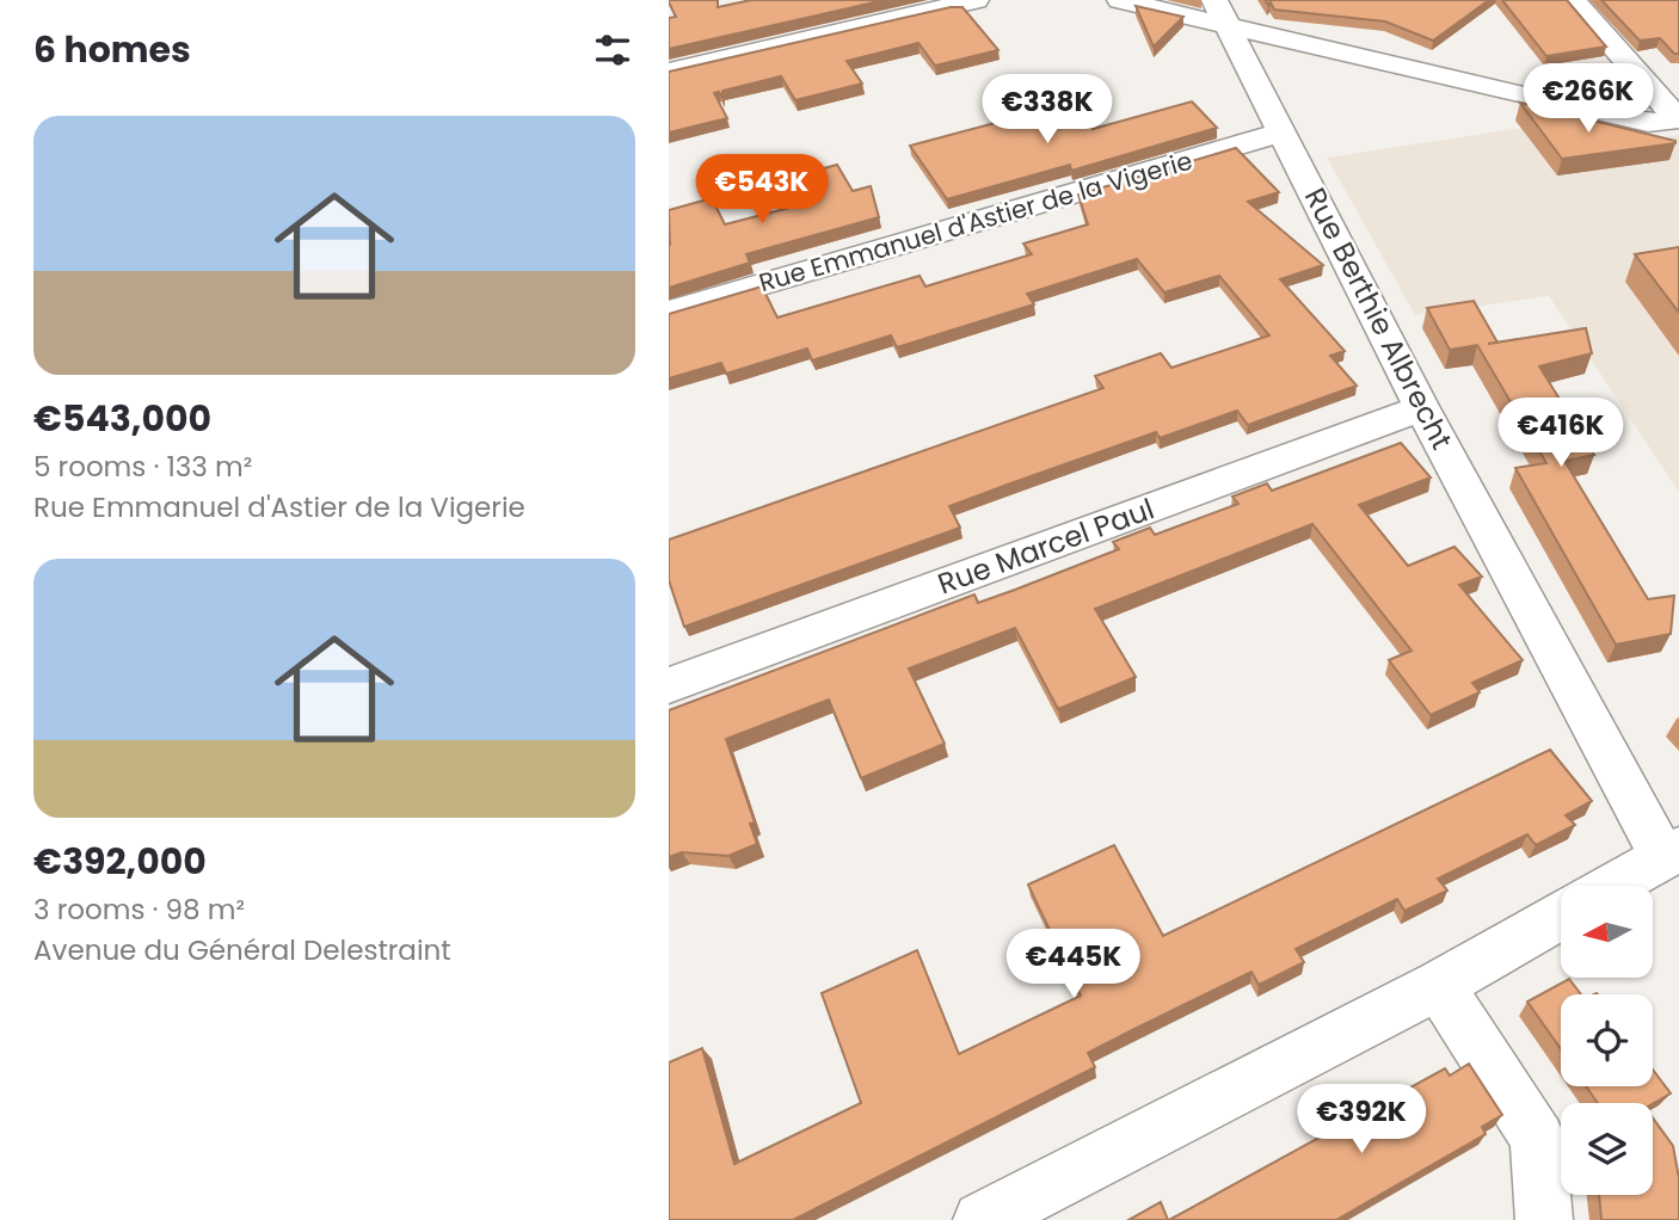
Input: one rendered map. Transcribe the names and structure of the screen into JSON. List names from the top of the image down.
{
  "streets": {
    "street": ["Rue Emmanuel d'Astier de la Vigerie", "Rue Berthie Albrecht", "Rue Marcel Paul"]
  },
  "crossings": [
    ["Rue Emmanuel d'Astier de la Vigerie", "Rue Berthie Albrecht"],
    ["Rue Berthie Albrecht", "Rue Marcel Paul"]
  ],
  "north": "left",
  "page": {
    "heading": "6 homes",
    "price": [
      "€266K",
      "€338K",
      "€543K",
      "€416K",
      "€445K",
      "€392K"
    ],
    "list": [
      {
        "name": "€543,000",
        "note": "5 rooms · 133 m² · Rue Emmanuel d'Astier de la Vigerie"
      },
      {
        "name": "€392,000",
        "note": "3 rooms · 98 m² · Avenue du Général Delestraint"
      }
    ]
  }
}
